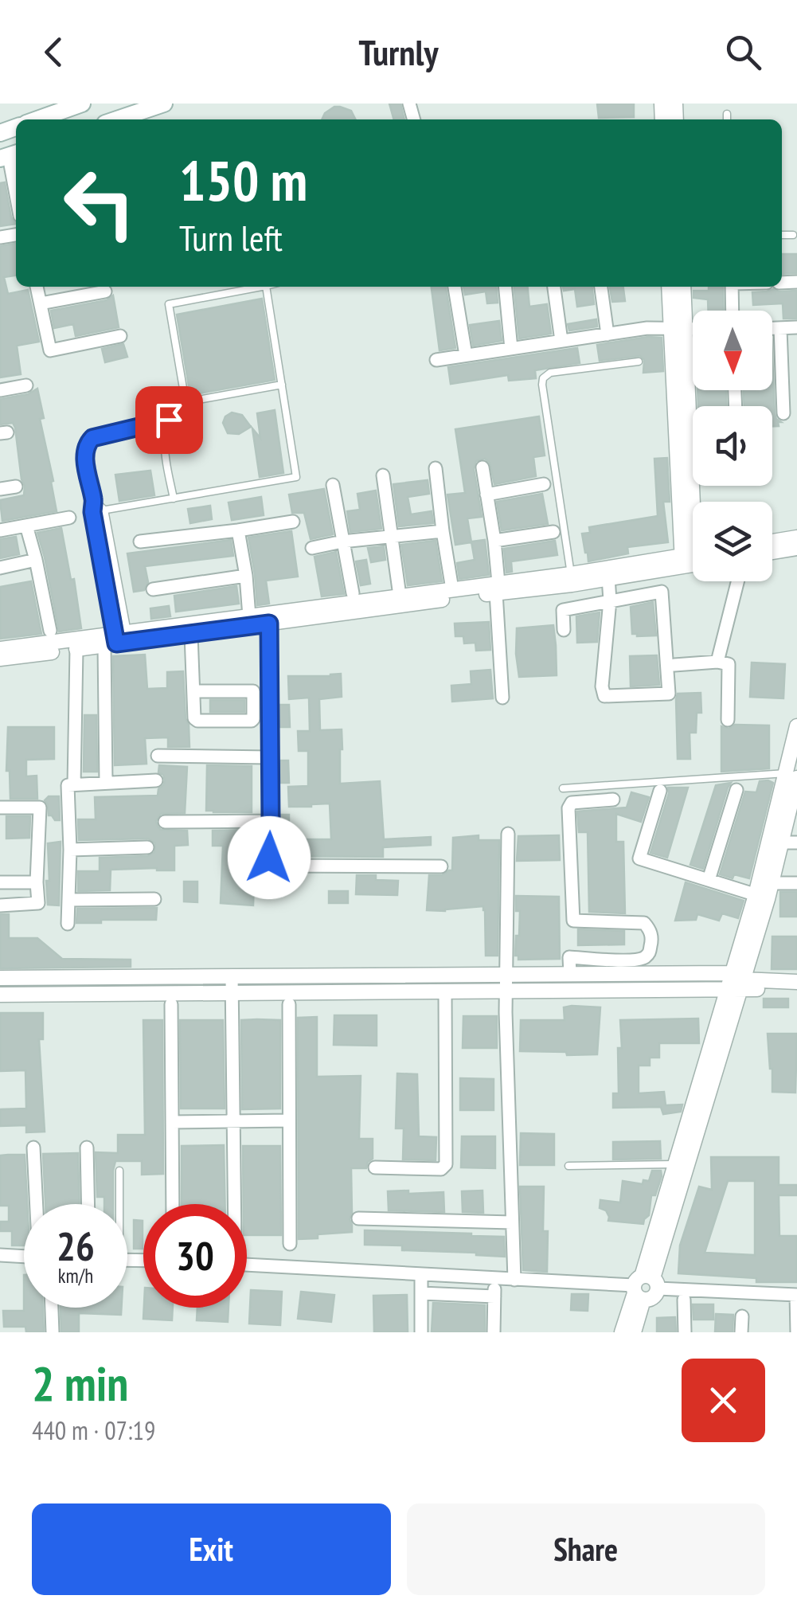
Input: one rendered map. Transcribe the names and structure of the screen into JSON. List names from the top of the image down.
{
  "north": "bottom",
  "page": {
    "header": "Turnly",
    "turn": ["150 m", "Turn left"],
    "speed": "26 km/h",
    "limit": "30",
    "heading": ["2 min", "440 m · 07:19"],
    "buttons": ["Exit", "Share"]
  }
}
